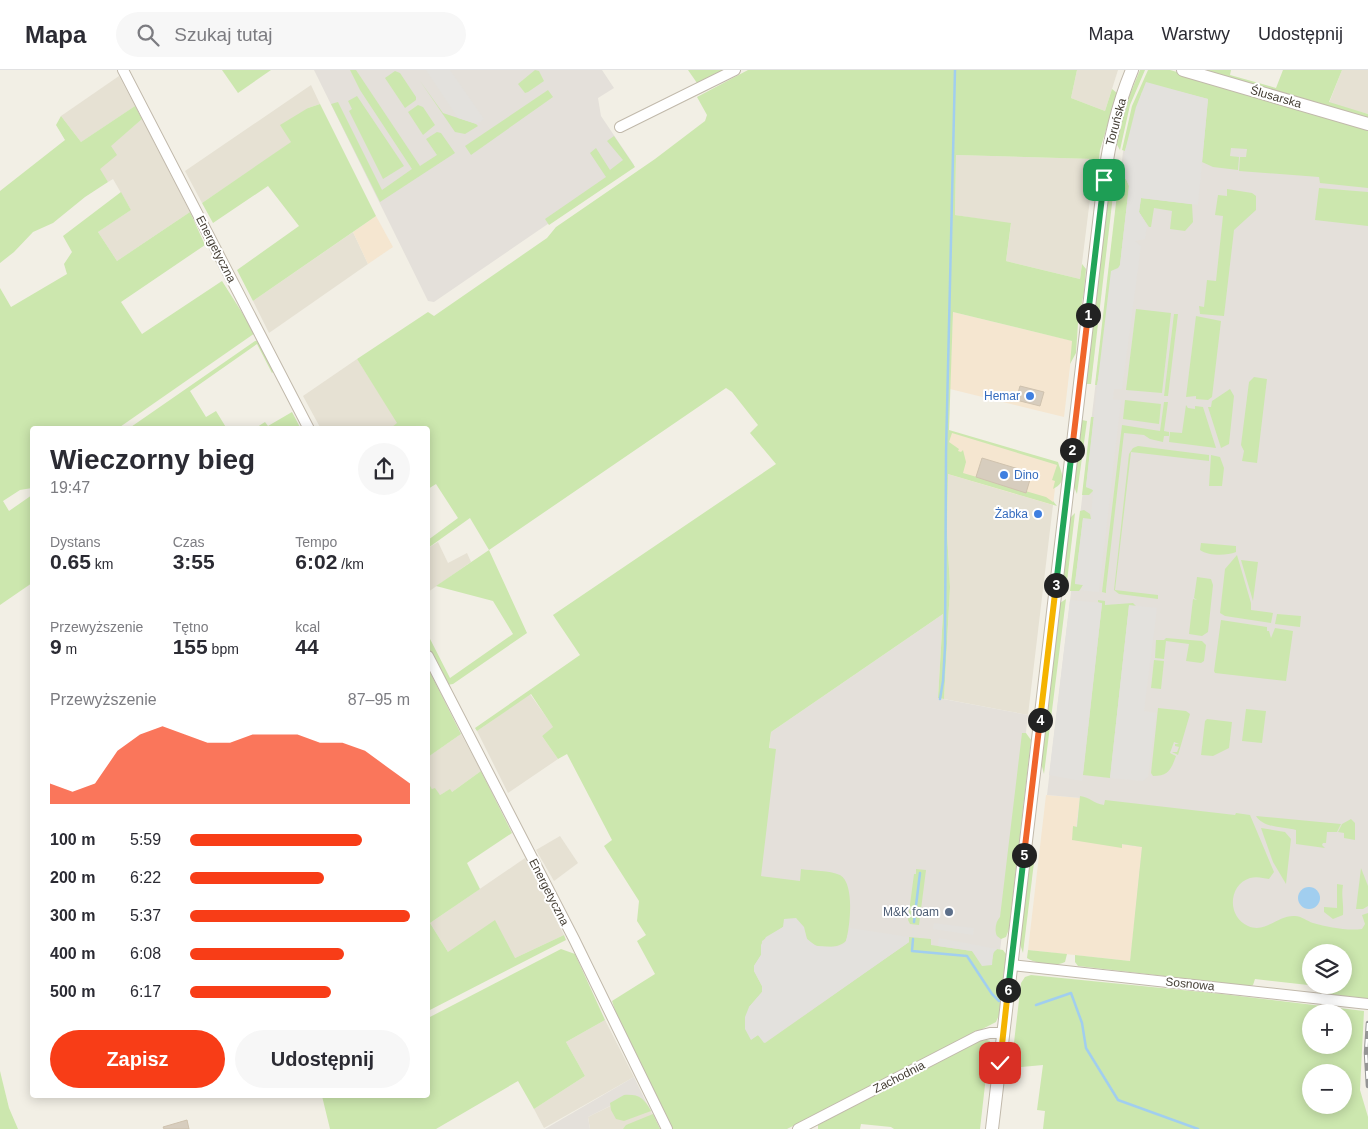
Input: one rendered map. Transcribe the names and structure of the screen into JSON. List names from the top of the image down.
{
  "streets": {
    "street": [
      "Ślusarska",
      "Toruńska",
      "Energetyczna",
      "Sosnowa",
      "Zachodnia"
    ]
  },
  "crossings": [
    ["Toruńska", "Sosnowa"],
    ["Toruńska", "Zachodnia"]
  ],
  "places": [
    "Hemar",
    "Dino",
    "Żabka",
    "M&K foam"
  ],
  "page": {
    "header": "Mapa",
    "search": "Szukaj tutaj",
    "nav": ["Mapa", "Warstwy", "Udostępnij"],
    "pins": [
      "1",
      "2",
      "3",
      "4",
      "5",
      "6"
    ],
    "heading": ["Wieczorny bieg", "19:47"],
    "stats": [
      ["Dystans", "0.65 km"],
      ["Czas", "3:55"],
      ["Tempo", "6:02 /km"],
      ["Przewyższenie", "9 m"],
      ["Tętno", "155 bpm"],
      ["kcal", "44"]
    ],
    "chart": ["Przewyższenie", "87–95 m"],
    "list": [
      {
        "name": "100 m",
        "note": "5:59"
      },
      {
        "name": "200 m",
        "note": "6:22"
      },
      {
        "name": "300 m",
        "note": "5:37"
      },
      {
        "name": "400 m",
        "note": "6:08"
      },
      {
        "name": "500 m",
        "note": "6:17"
      }
    ],
    "map_buttons": ["+", "−"],
    "buttons": ["Zapisz", "Udostępnij"]
  }
}
